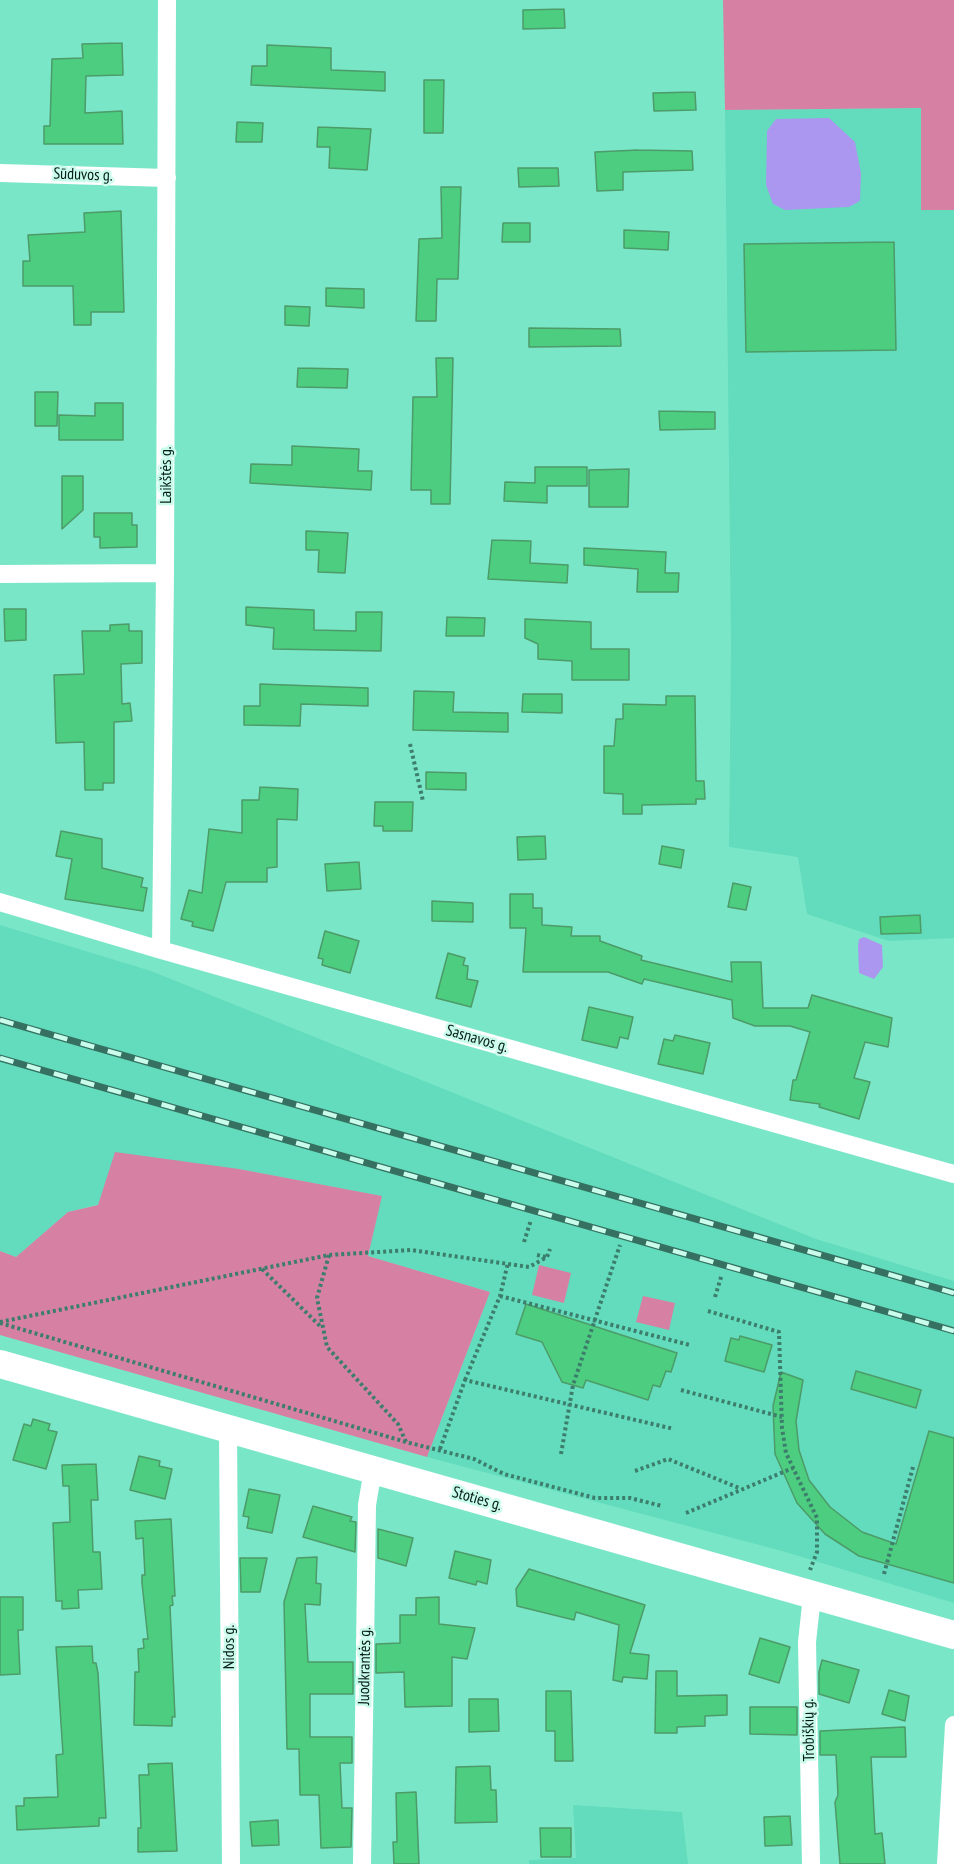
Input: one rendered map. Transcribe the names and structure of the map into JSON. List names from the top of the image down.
{
  "streets": {
    "main road": ["Stoties g."],
    "street": [
      "Sūduvos g.",
      "Laikštės g.",
      "Sasnavos g.",
      "Nidos g.",
      "Juodkrantės g.",
      "Trobiškių g."
    ]
  },
  "crossings": [
    ["Sūduvos g.", "Laikštės g."],
    ["Laikštės g.", "Sasnavos g."],
    ["Stoties g.", "Nidos g."],
    ["Stoties g.", "Juodkrantės g."],
    ["Stoties g.", "Trobiškių g."]
  ]
}
